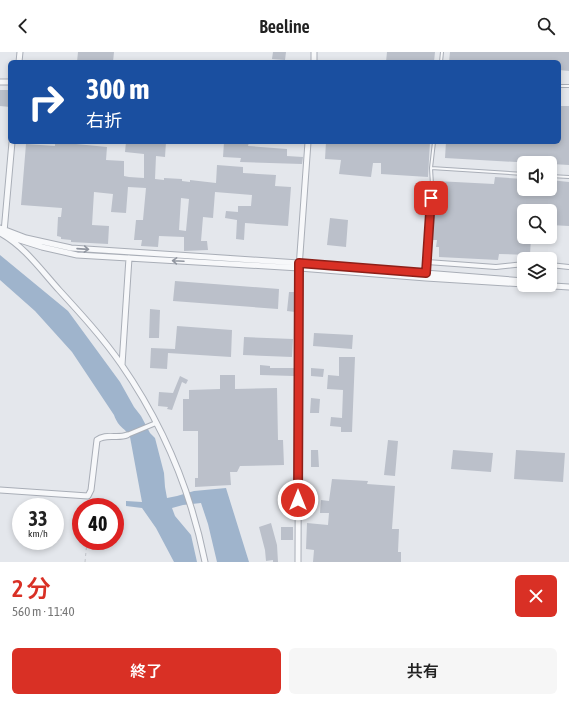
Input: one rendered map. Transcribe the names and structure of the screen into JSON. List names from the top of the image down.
{
  "page": {
    "header": "Beeline",
    "turn": ["300 m", "右折"],
    "speed": "33 km/h",
    "limit": "40",
    "heading": ["2 分", "560 m · 11:40"],
    "buttons": ["終了", "共有"]
  }
}
